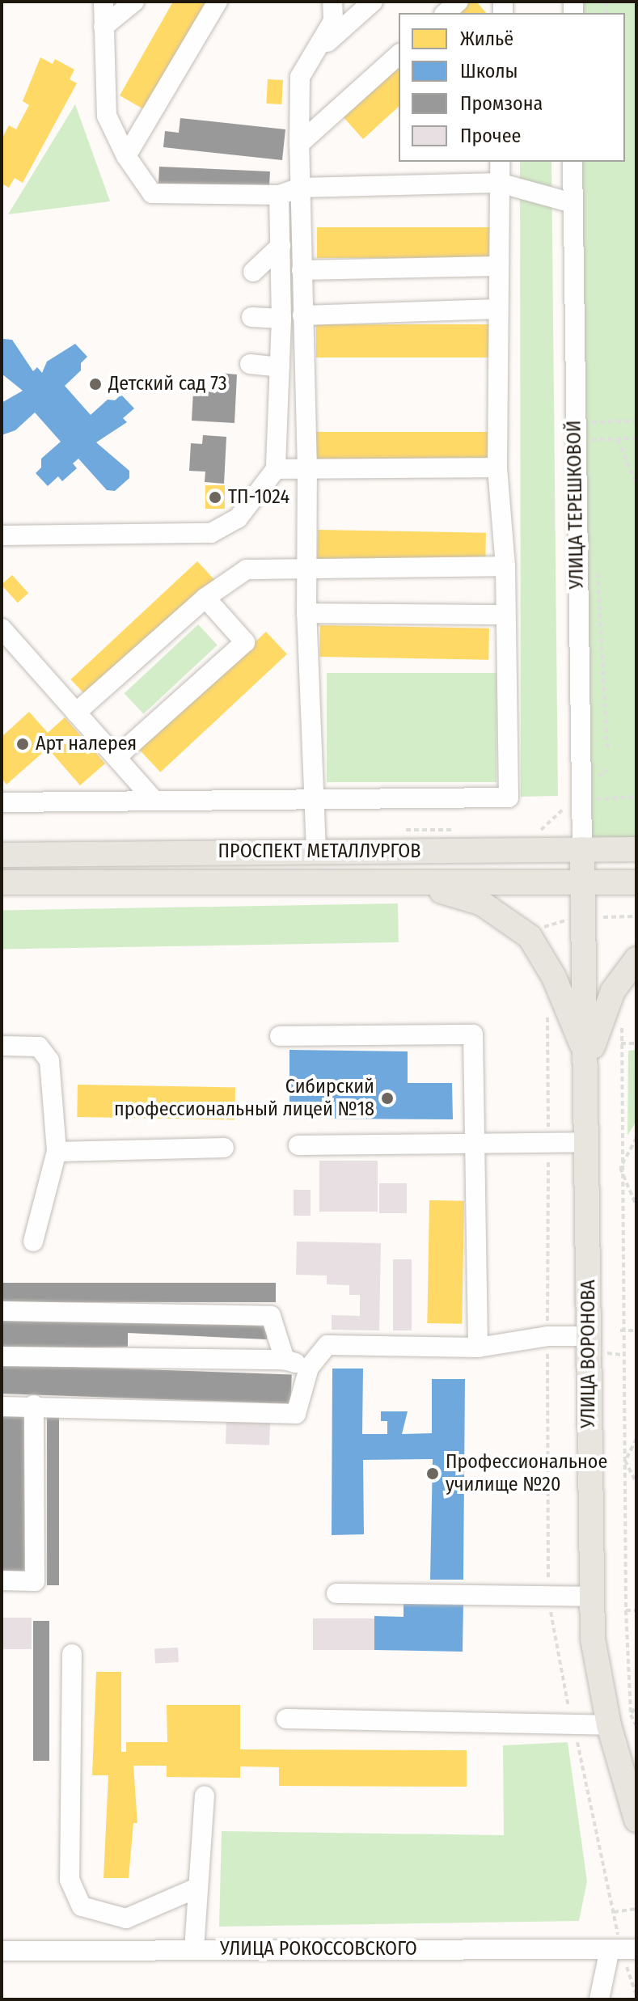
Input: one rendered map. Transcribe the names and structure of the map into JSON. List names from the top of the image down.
{
  "streets": {
    "main road": ["ПРОСПЕКТ МЕТАЛЛУРГОВ", "УЛИЦА ВОРОНОВА"],
    "street": ["УЛИЦА ТЕРЕШКОВОЙ", "УЛИЦА РОКОССОВСКОГО"]
  },
  "crossings": [
    ["УЛИЦА ТЕРЕШКОВОЙ", "ПРОСПЕКТ МЕТАЛЛУРГОВ"],
    ["УЛИЦА ТЕРЕШКОВОЙ", "УЛИЦА ВОРОНОВА"],
    ["ПРОСПЕКТ МЕТАЛЛУРГОВ", "УЛИЦА ВОРОНОВА"]
  ],
  "places": [
    "Детский сад 73",
    "ТП-1024",
    "Арт налерея",
    "Сибирский профессиональный лицей №18",
    "Профессиональное училище №20"
  ],
  "legend": [
    "Жильё",
    "Школы",
    "Промзона",
    "Прочее"
  ]
}
